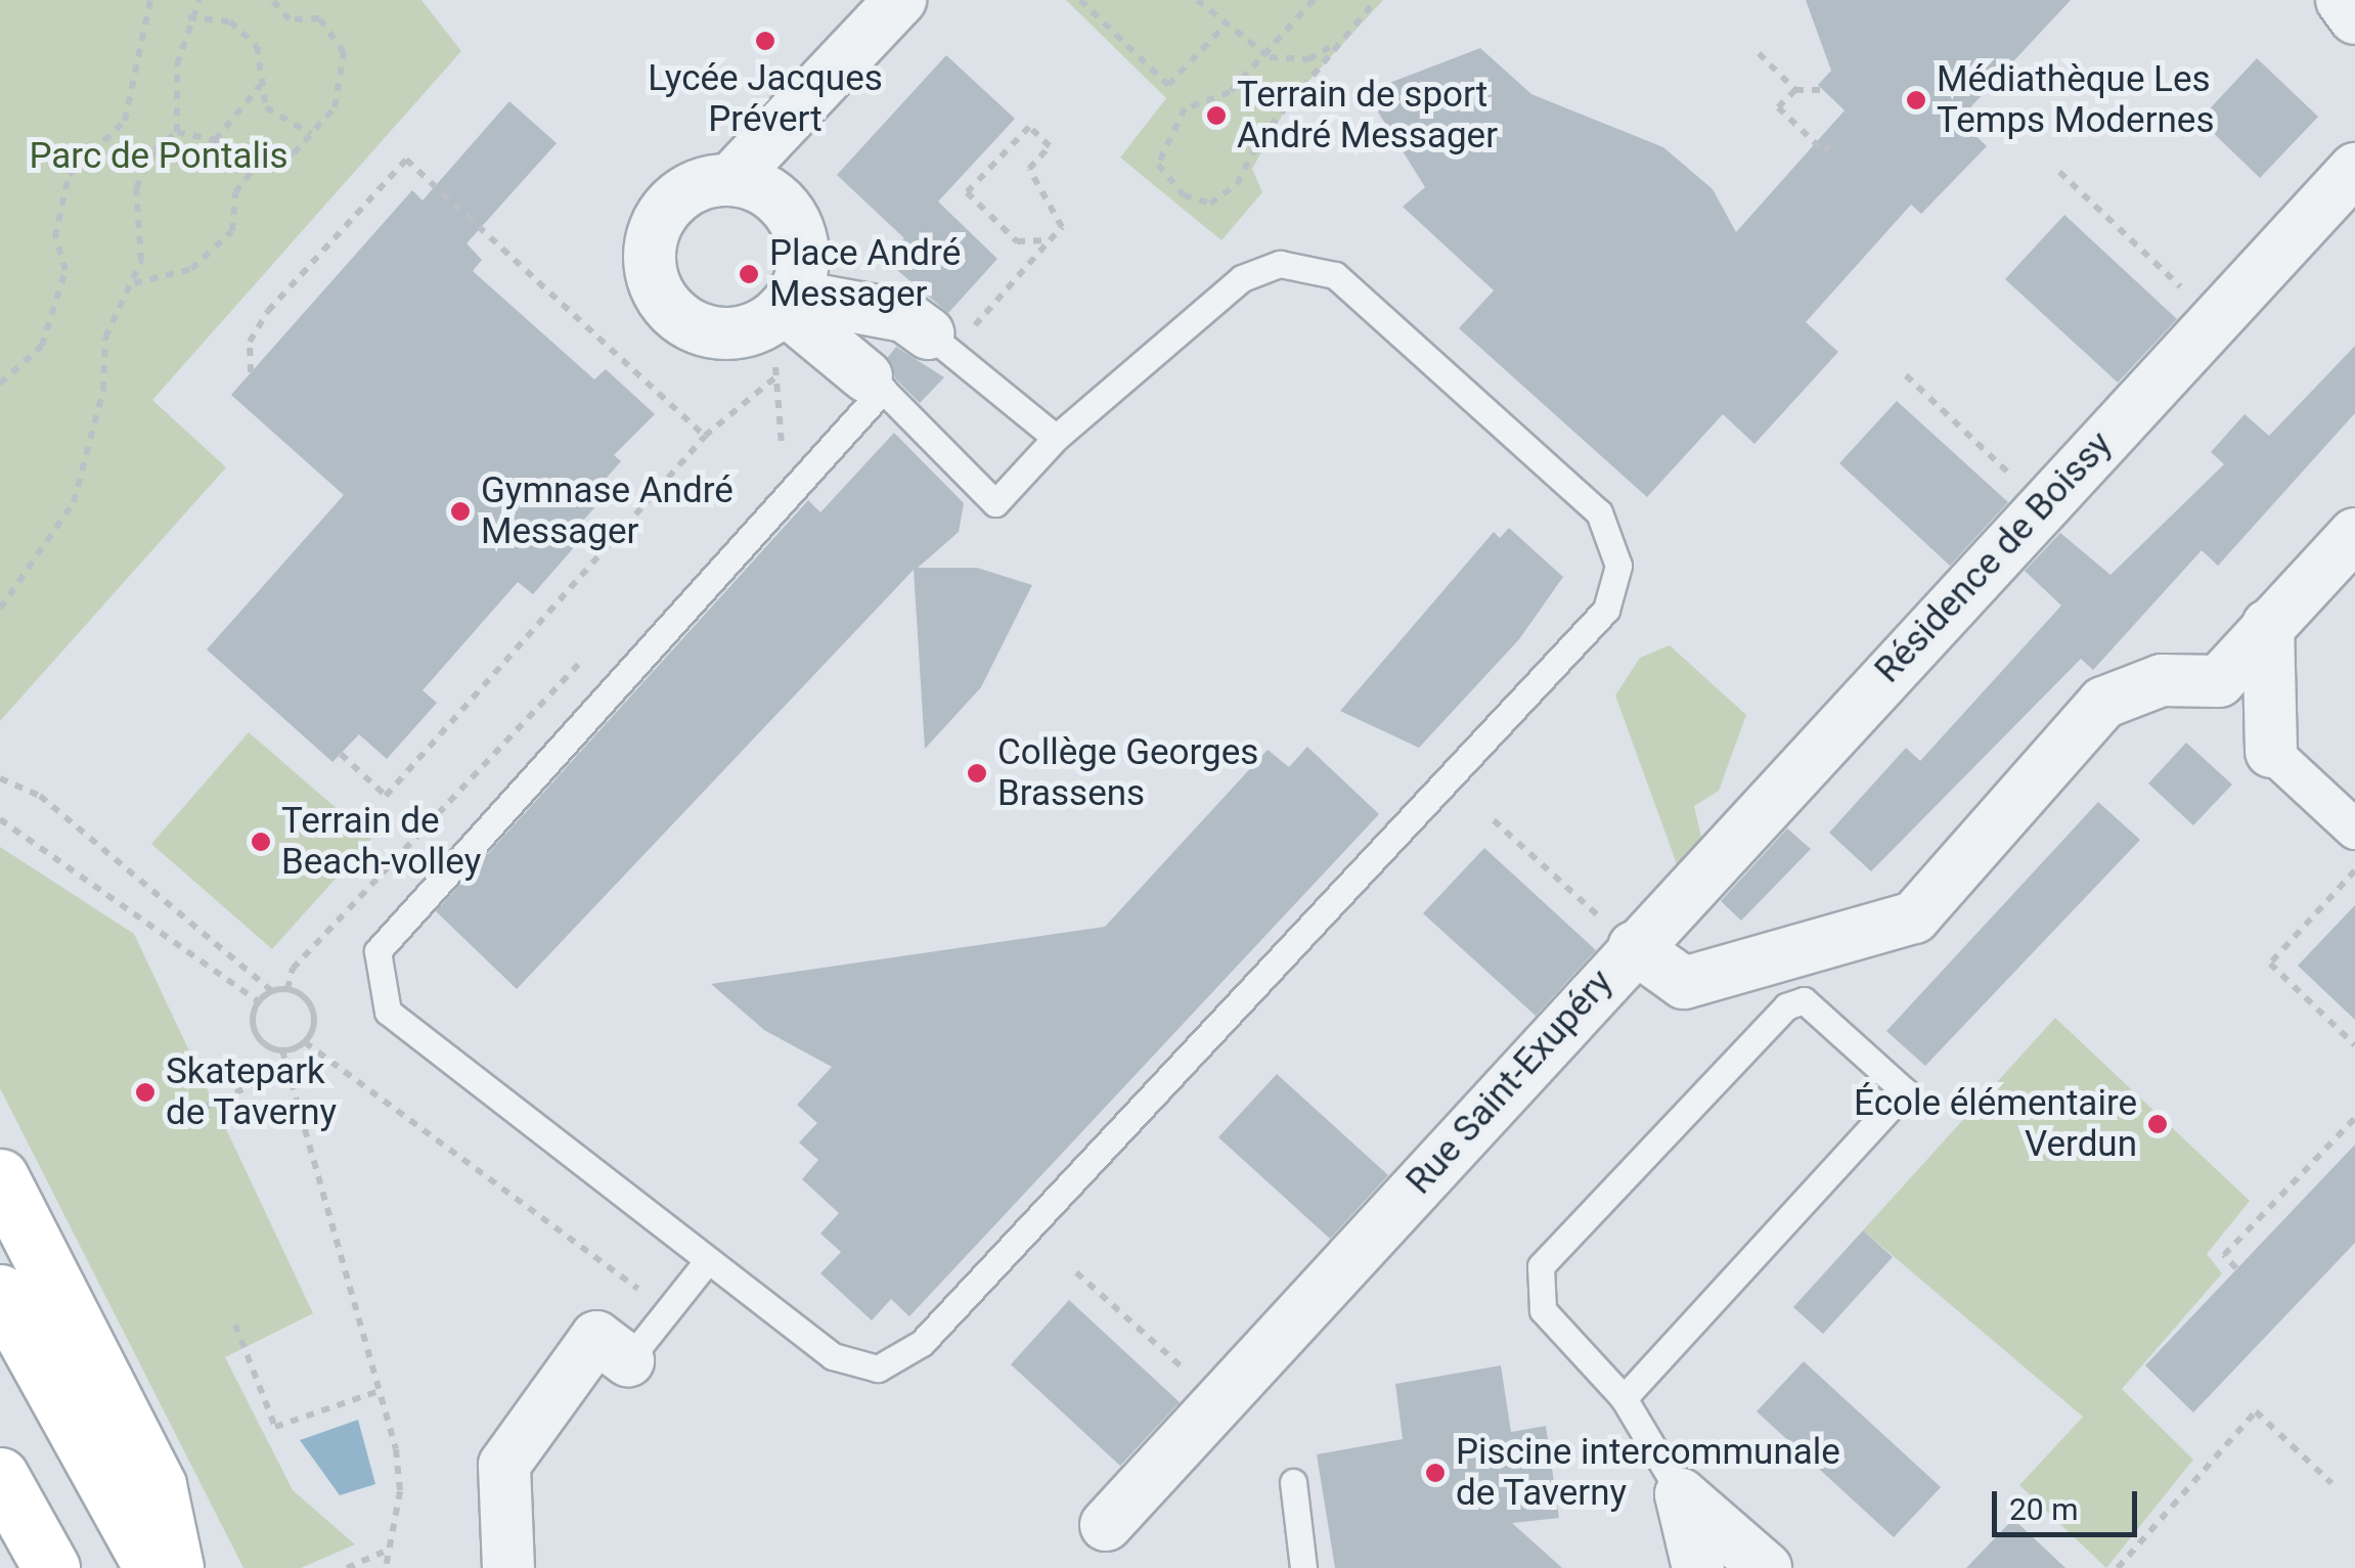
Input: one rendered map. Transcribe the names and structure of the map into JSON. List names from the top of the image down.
{
  "streets": {
    "street": ["Résidence de Boissy", "Rue Saint-Exupéry"]
  },
  "crossings": [
    ["Résidence de Boissy", "Rue Saint-Exupéry"]
  ],
  "parks": ["Parc de Pontalis"],
  "places": [
    "Lycée Jacques Prévert",
    "Médiathèque Les Temps Modernes",
    "Terrain de sport André Messager",
    "Place André Messager",
    "Gymnase André Messager",
    "Collège Georges Brassens",
    "Terrain de Beach-volley",
    "Skatepark de Taverny",
    "École élémentaire Verdun",
    "Piscine intercommunale de Taverny"
  ],
  "scale_bar": "20 m"
}
